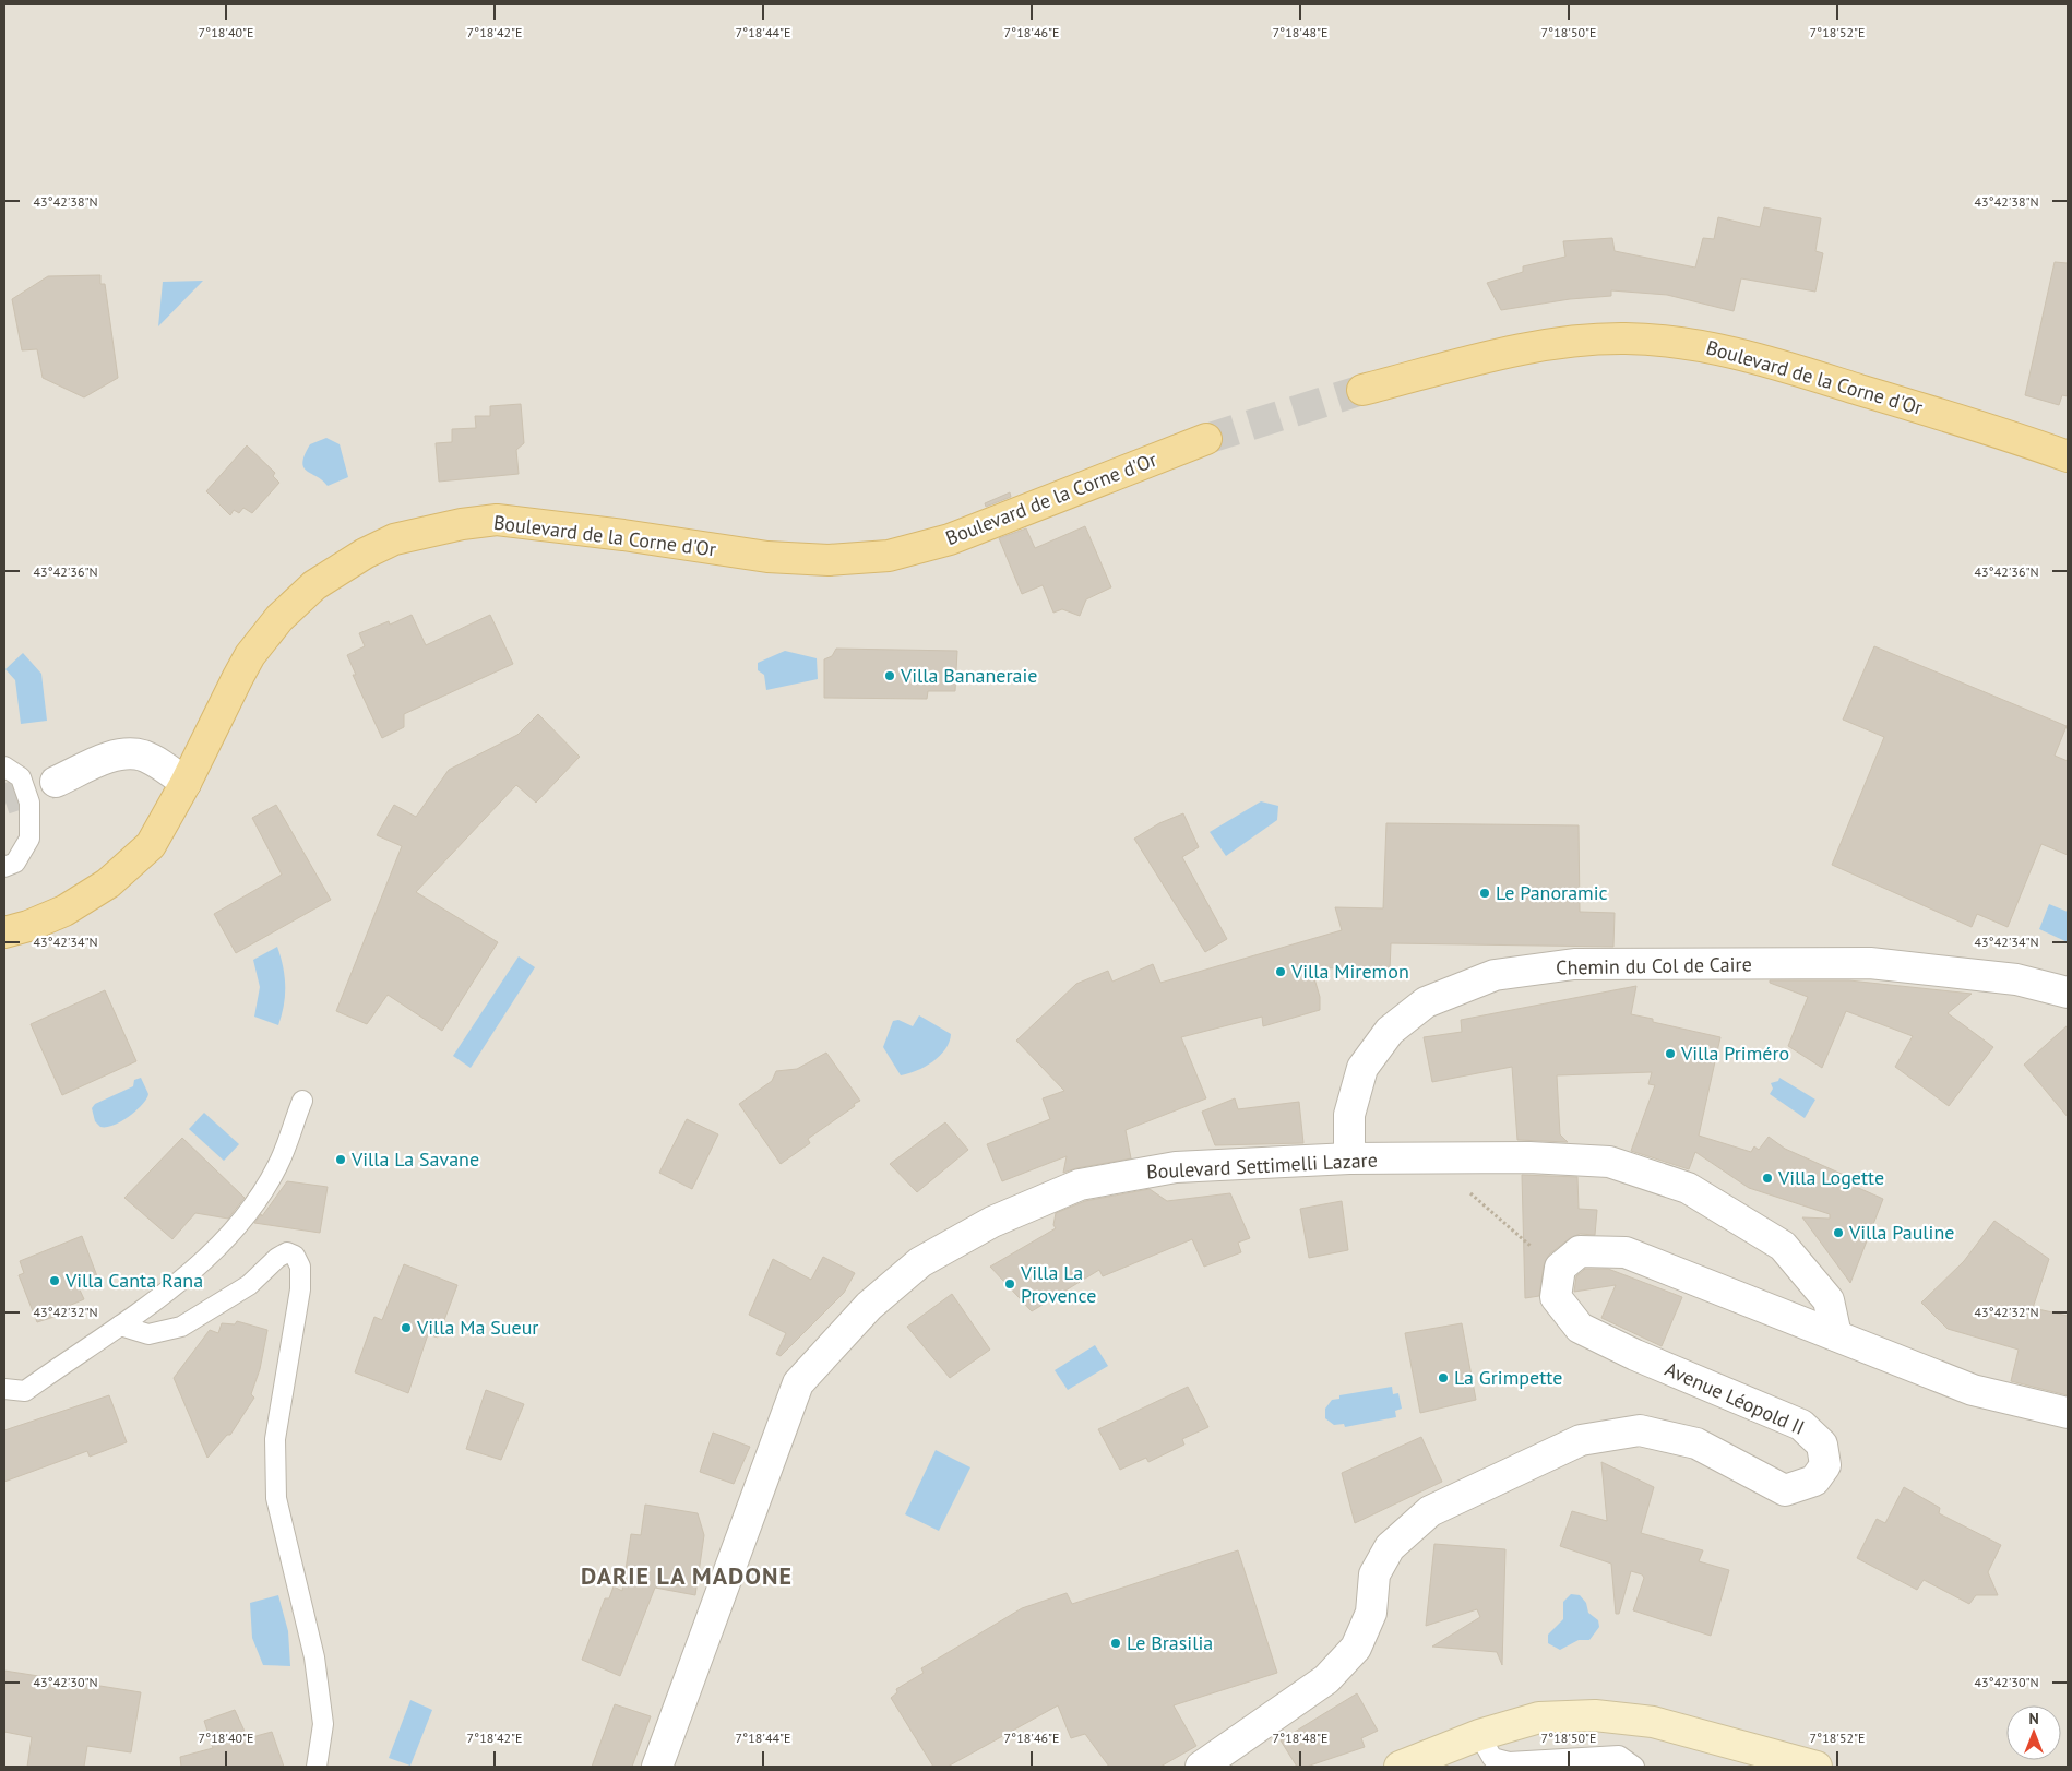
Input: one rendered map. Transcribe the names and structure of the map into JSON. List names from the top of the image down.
{
  "streets": {
    "main road": ["Boulevard de la Corne d'Or"],
    "street": ["Chemin du Col de Caire", "Boulevard Settimelli Lazare", "Avenue Léopold II"]
  },
  "crossings": [
    ["Chemin du Col de Caire", "Boulevard Settimelli Lazare"],
    ["Boulevard Settimelli Lazare", "Avenue Léopold II"]
  ],
  "districts": ["DARIE LA MADONE"],
  "places": [
    "Villa Bananeraie",
    "Le Panoramic",
    "Villa Miremon",
    "Villa Priméro",
    "Villa La Savane",
    "Villa Logette",
    "Villa Pauline",
    "Villa Canta Rana",
    "Villa La Provence",
    "Villa Ma Sueur",
    "La Grimpette",
    "Le Brasilia"
  ],
  "north": "top",
  "coordinates": [
    "7°18'40\"E",
    "7°18'42\"E",
    "7°18'44\"E",
    "7°18'46\"E",
    "7°18'48\"E",
    "7°18'50\"E",
    "7°18'52\"E",
    "43°42'38\"N",
    "43°42'36\"N",
    "43°42'34\"N",
    "43°42'32\"N",
    "43°42'30\"N"
  ]
}
